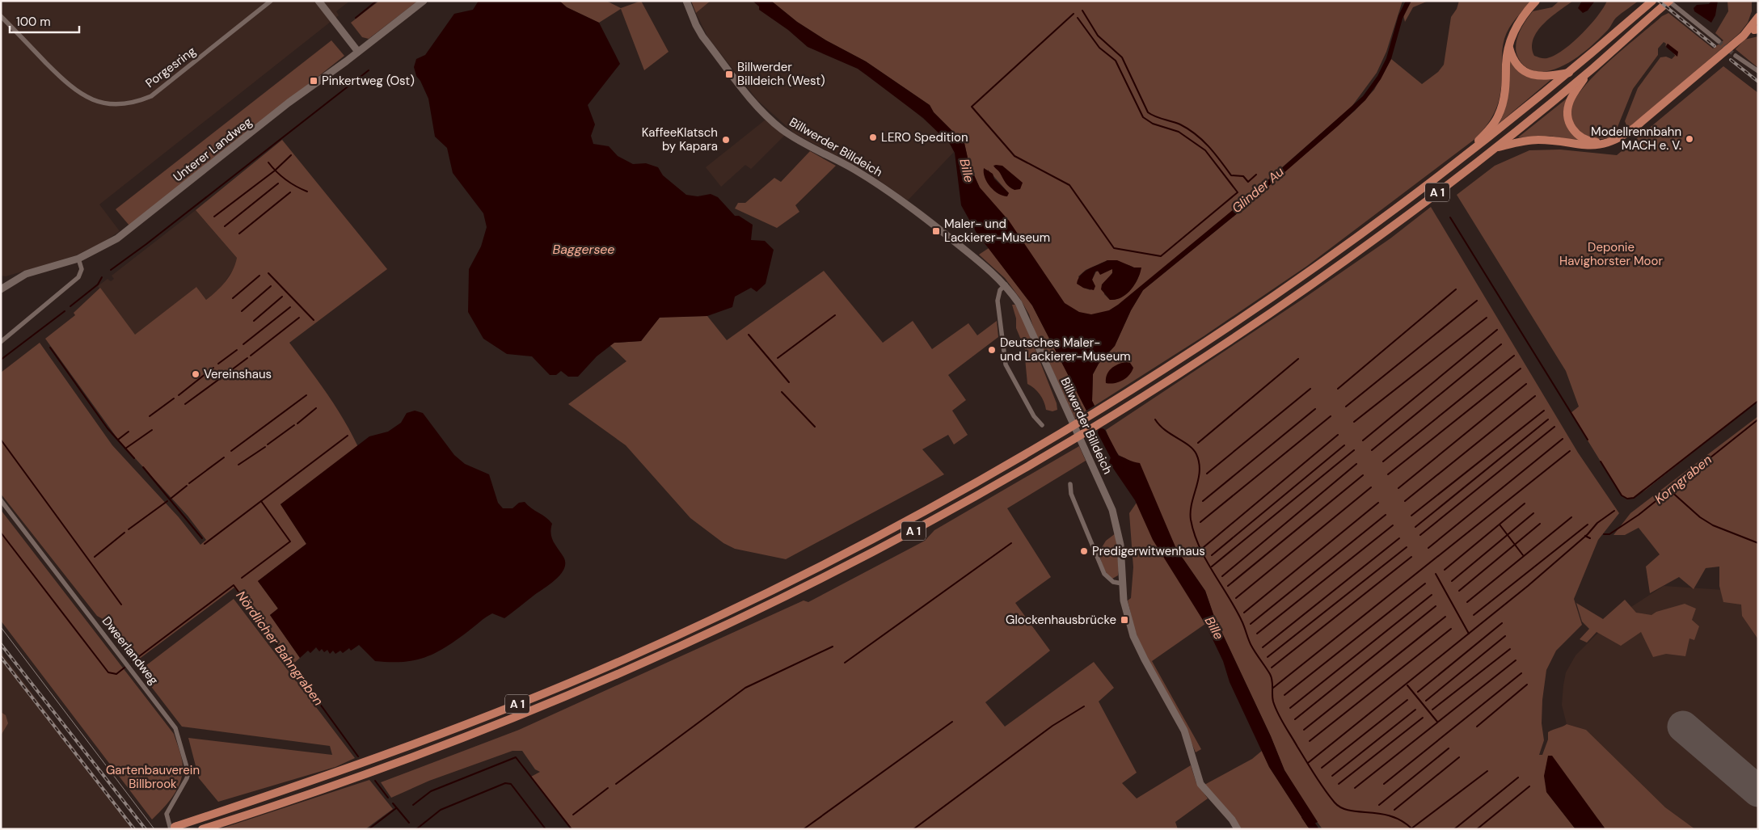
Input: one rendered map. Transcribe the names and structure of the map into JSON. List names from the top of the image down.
{
  "streets": {
    "highway": ["A 1"],
    "street": [
      "Porgesring",
      "Billwerder Billdeich",
      "Unterer Landweg",
      "Dweerlandweg"
    ]
  },
  "crossings": [
    ["A 1", "Dweerlandweg"]
  ],
  "water": [
    "Bille",
    "Glinder Au",
    "Baggersee",
    "Korngraben",
    "Nördlicher Bahngraben"
  ],
  "parks": ["Deponie Havighorster Moor", "Gartenbauverein Billbrook"],
  "places": {
    "transit": [
      "Billwerder Billdeich (West)",
      "Pinkertweg (Ost)",
      "Maler- und Lackierer-Museum",
      "Glockenhausbrücke"
    ],
    "other": [
      "LERO Spedition",
      "Modellrennbahn MACH e. V.",
      "KaffeeKlatsch by Kapara",
      "Deutsches Maler- und Lackierer-Museum",
      "Vereinshaus",
      "Predigerwitwenhaus"
    ]
  },
  "scale_bar": "100 m"
}
